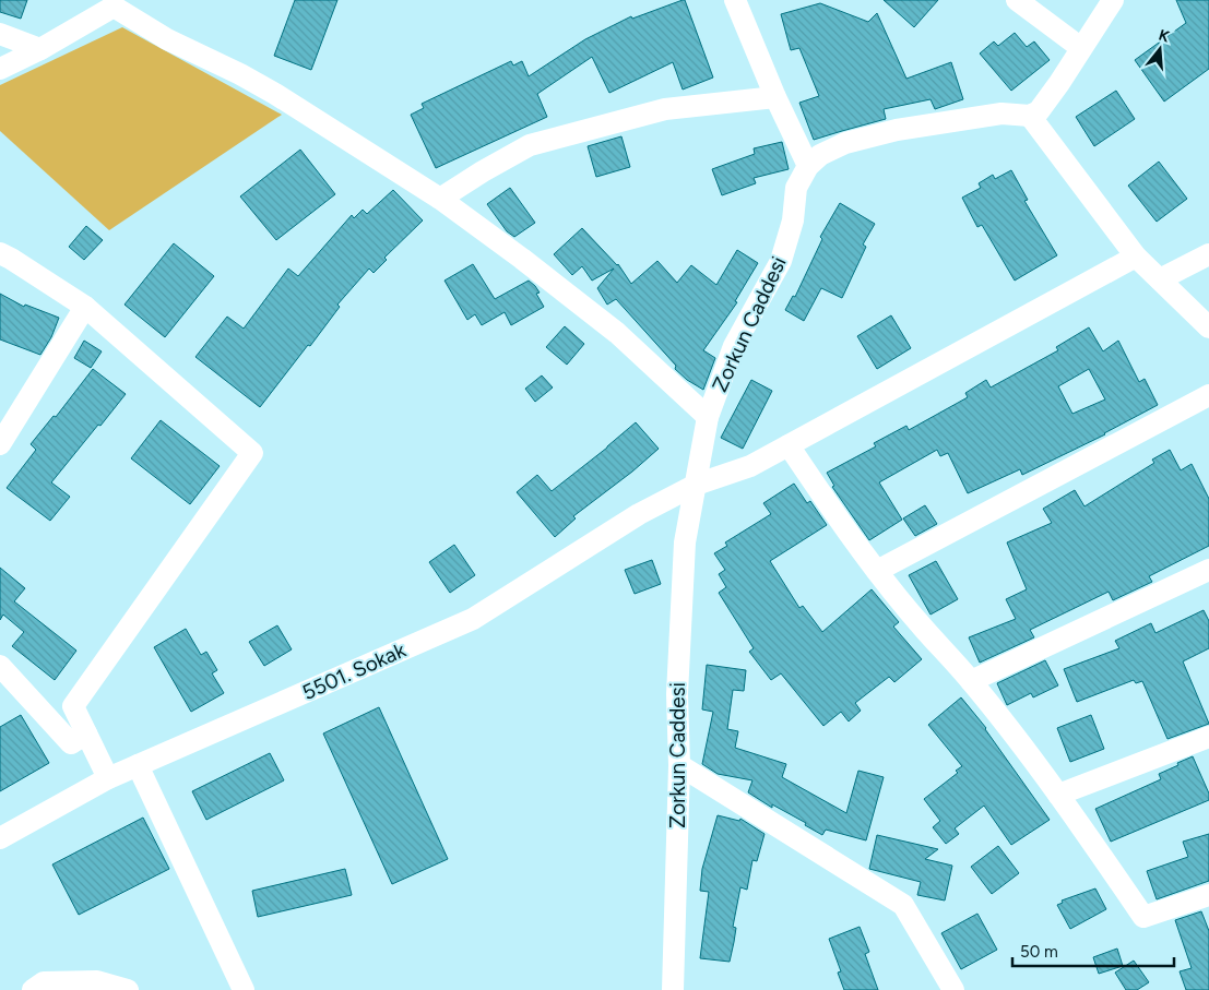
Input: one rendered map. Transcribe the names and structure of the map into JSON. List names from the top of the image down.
{
  "streets": {
    "street": ["Zorkun Caddesi", "5501. Sokak"]
  },
  "crossings": [
    ["Zorkun Caddesi", "5501. Sokak"]
  ],
  "scale_bar": "50 m",
  "north": "top"
}
